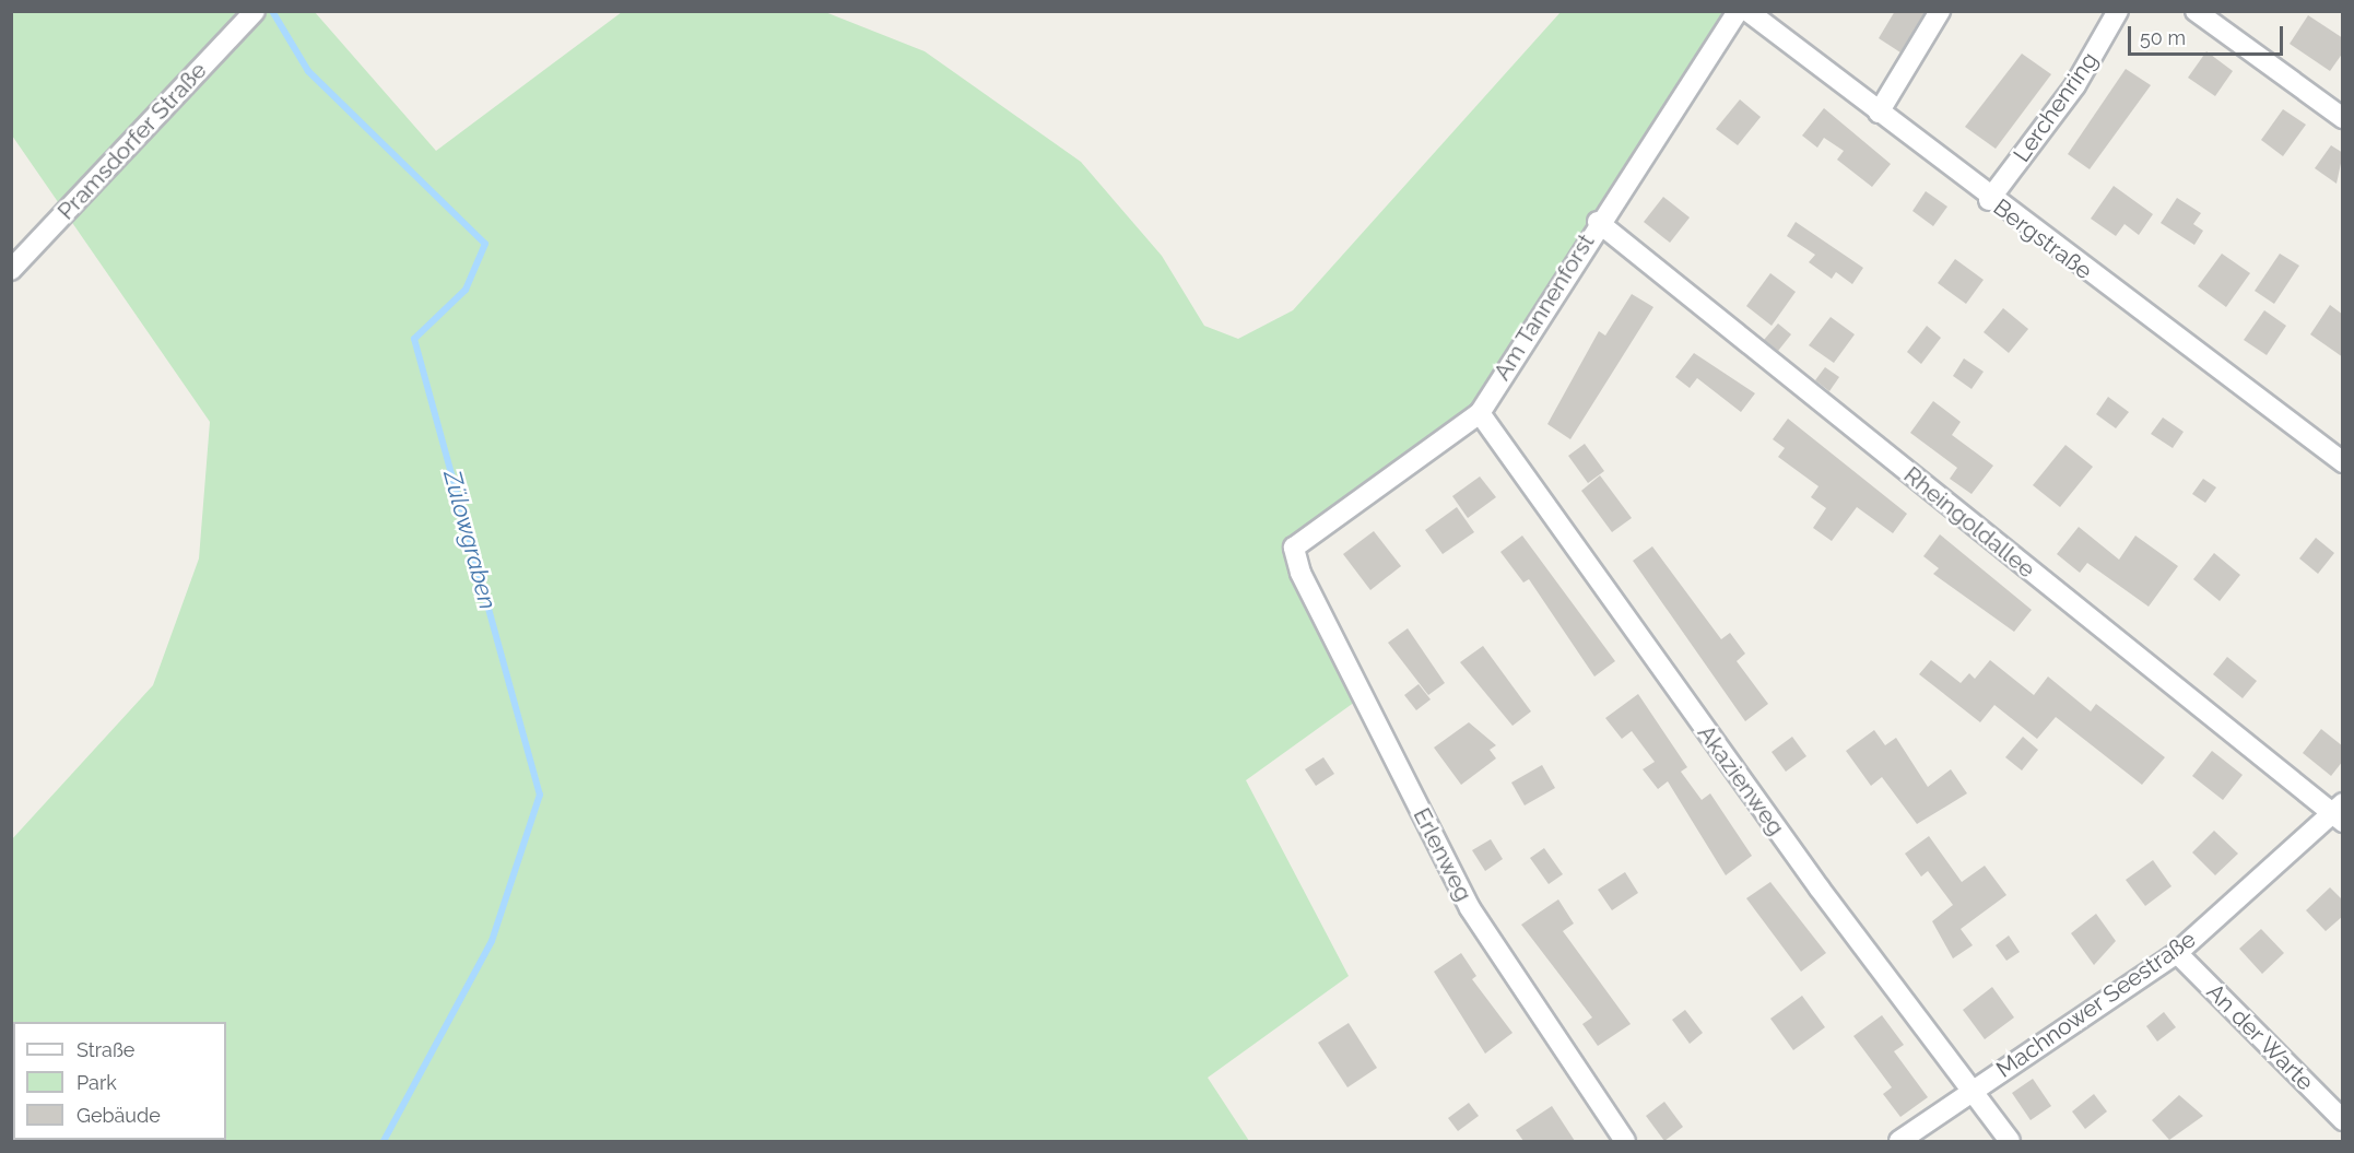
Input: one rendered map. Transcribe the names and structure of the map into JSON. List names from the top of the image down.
{
  "streets": {
    "street": [
      "Lerchenring",
      "Pramsdorfer Straße",
      "Bergstraße",
      "Am Tannenforst",
      "Rheingoldallee",
      "Akazienweg",
      "Erlenweg",
      "Machnower Seestraße",
      "An der Warte"
    ]
  },
  "crossings": [
    ["Lerchenring", "Bergstraße"],
    ["Am Tannenforst", "Rheingoldallee"],
    ["Am Tannenforst", "Akazienweg"],
    ["Am Tannenforst", "Erlenweg"],
    ["Rheingoldallee", "Machnower Seestraße"],
    ["Akazienweg", "Machnower Seestraße"],
    ["Machnower Seestraße", "An der Warte"]
  ],
  "water": ["Zülowgraben"],
  "legend": ["Straße", "Park", "Gebäude"],
  "scale_bar": "50 m"
}
